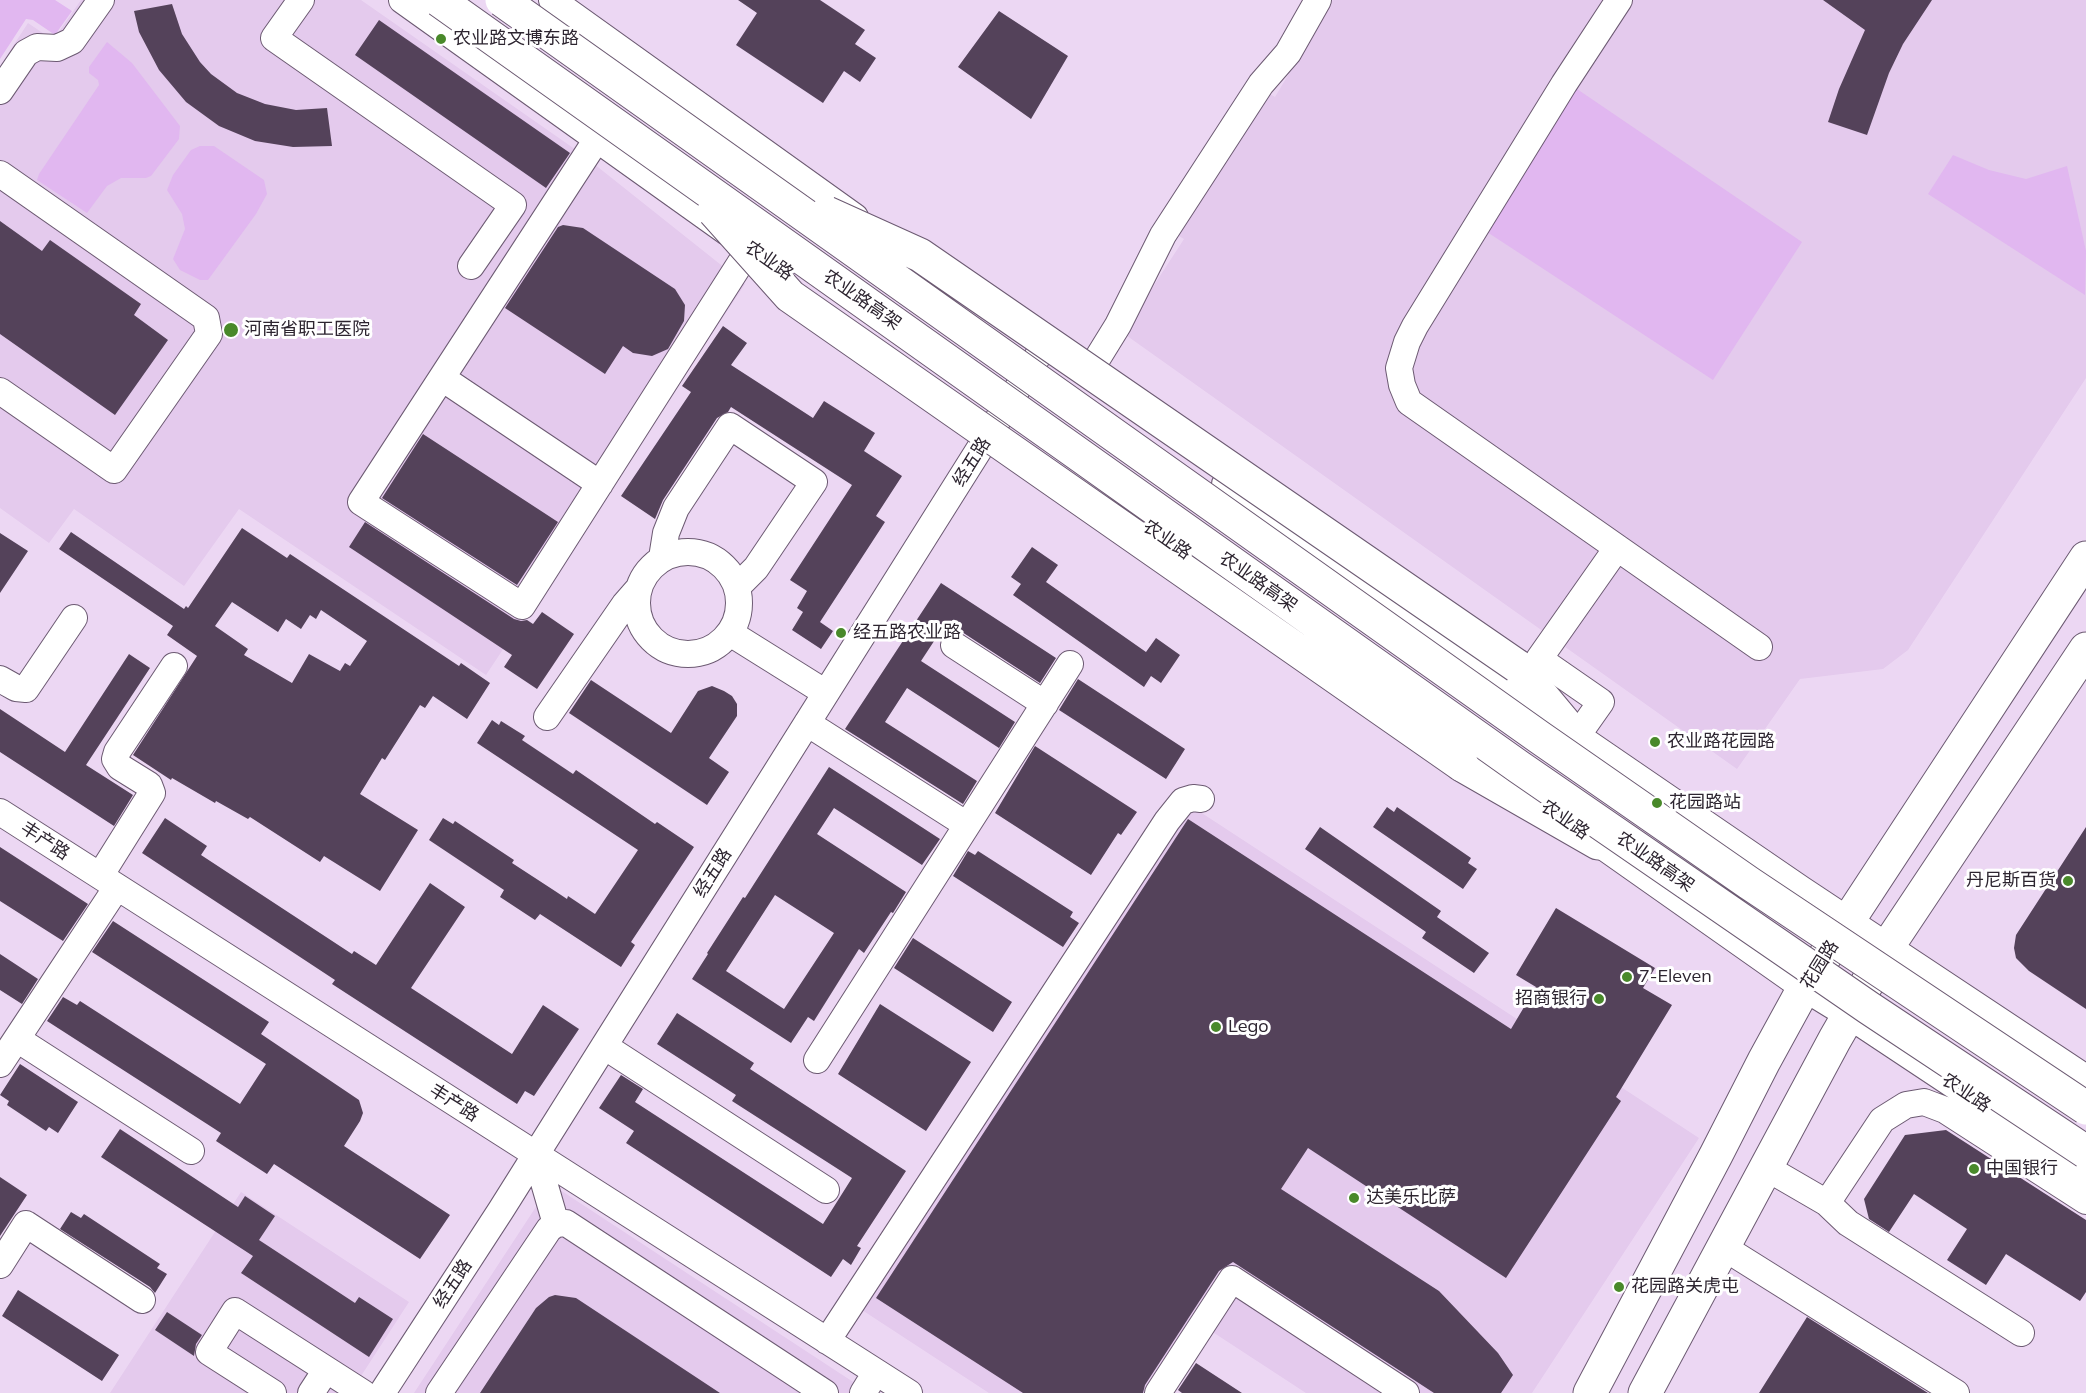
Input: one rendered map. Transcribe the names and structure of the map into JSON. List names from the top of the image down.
{
  "streets": {
    "main road": ["农业路高架", "花园路"],
    "street": ["农业路", "经五路", "丰产路"]
  },
  "crossings": [
    ["农业路", "经五路"],
    ["农业路", "花园路"],
    ["经五路", "丰产路"]
  ],
  "places": [
    "农业路文博东路",
    "河南省职工医院",
    "经五路农业路",
    "农业路花园路",
    "花园路站",
    "丹尼斯百货",
    "7-Eleven",
    "招商银行",
    "Lego",
    "中国银行",
    "达美乐比萨",
    "花园路关虎屯"
  ]
}
